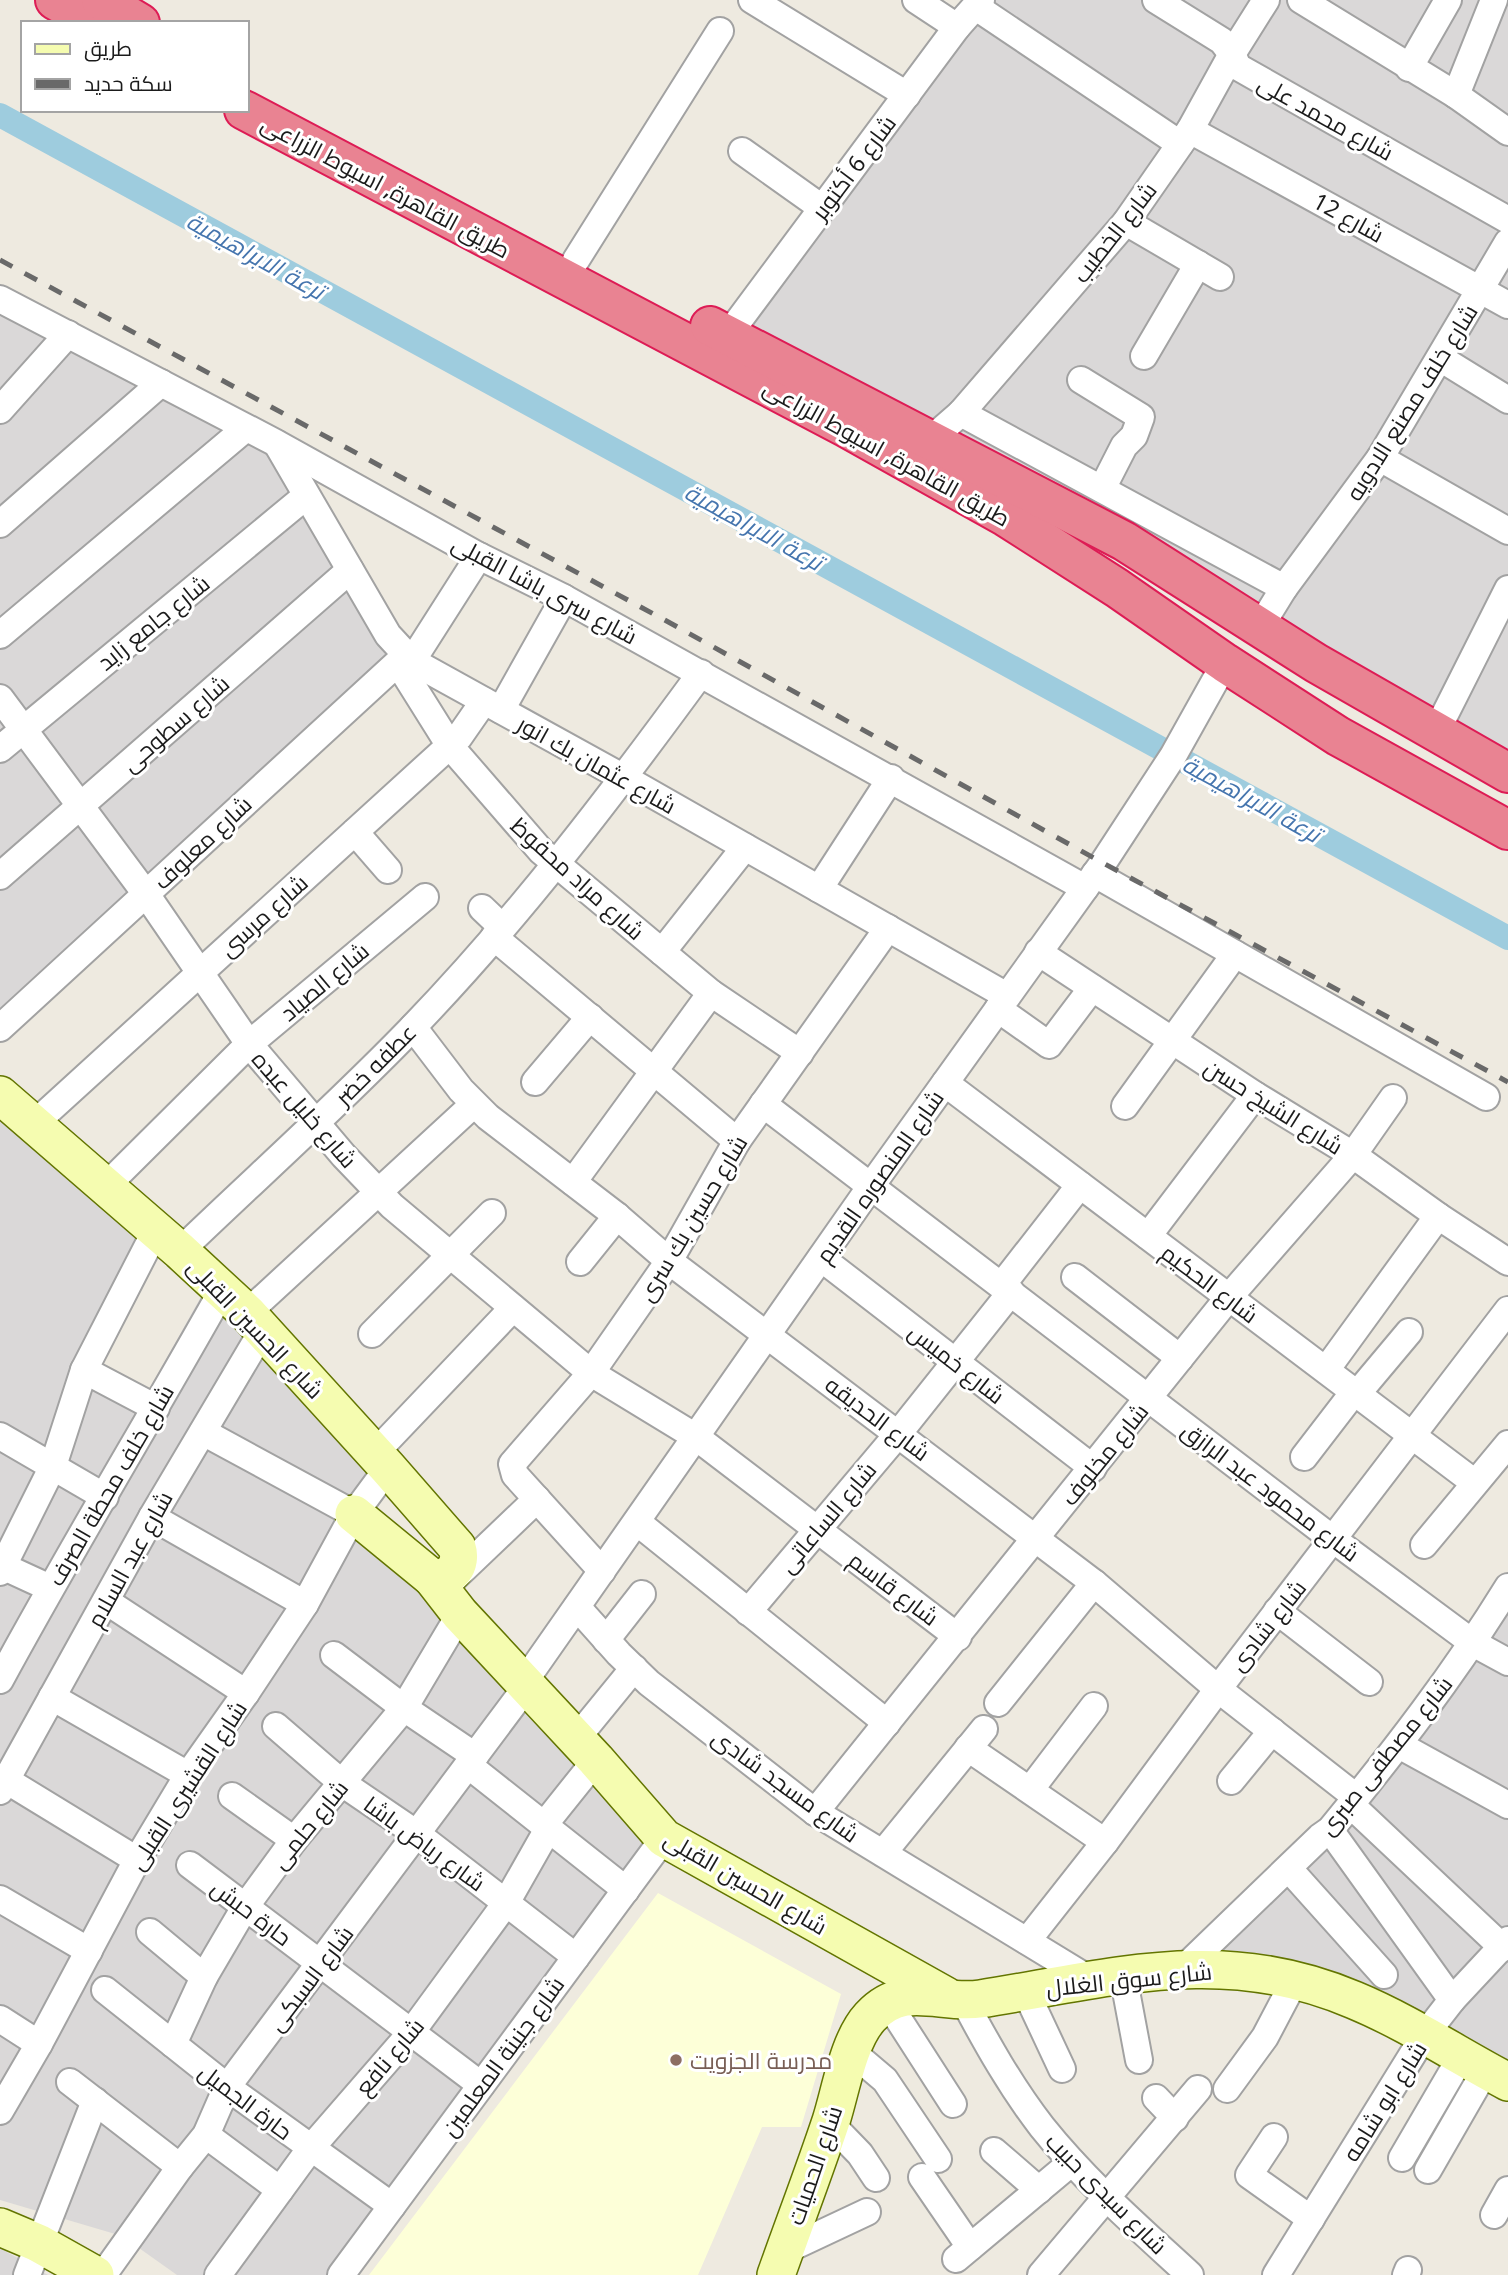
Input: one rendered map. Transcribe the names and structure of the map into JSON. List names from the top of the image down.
{
  "streets": {
    "highway": ["طريق القاهرة, اسيوط الزراعى"],
    "main road": ["شارع الحسين القبلى", "شارع سوق الغلال", "شارع الحميات"],
    "street": [
      "شارع محمد على",
      "شارع 6 أكتوبر",
      "شارع 12",
      "شارع الخطيب",
      "شارع خلف مصنع الادويه",
      "شارع سرى باشا القبلى",
      "شارع جامع زايد",
      "شارع سطوحى",
      "شارع عثمان بك انور",
      "شارع معلوف",
      "شارع مراد محفوظ",
      "شارع مرسى",
      "شارع الصياد",
      "عطفه خضر",
      "شارع الشيخ حسن",
      "شارع خليل عبده",
      "شارع المنصوره القديم",
      "شارع حسين بك سرى",
      "شارع الحكيم",
      "شارع خميس",
      "شارع الحديقه",
      "شارع مخلوف",
      "شارع خلف محطة الصرف",
      "شارع محمود عبد الرازق",
      "شارع الساعاتى",
      "شارع عبد السلام",
      "شارع قاسم",
      "شارع شادى",
      "شارع مصطفى صبرى",
      "شارع القشيرى القبلى",
      "شارع مسجد شادى",
      "شارع حلمى",
      "شارع رياض باشا",
      "حارة حبش",
      "شارع السبكى",
      "شارع نافع",
      "شارع جنينة المعلمين",
      "حارة الجميل",
      "شارع ابو شامه",
      "شارع سيدى حبيب"
    ]
  },
  "crossings": [
    ["شارع محمد على", "شارع الخطيب"],
    ["شارع 6 أكتوبر", "طريق القاهرة, اسيوط الزراعى"],
    ["شارع 6 أكتوبر", "شارع 12"],
    ["طريق القاهرة, اسيوط الزراعى", "شارع الخطيب"],
    ["طريق القاهرة, اسيوط الزراعى", "شارع خلف مصنع الادويه"],
    ["طريق القاهرة, اسيوط الزراعى", "شارع المنصوره القديم"],
    ["شارع 12", "شارع الخطيب"],
    ["شارع 12", "شارع خلف مصنع الادويه"],
    ["شارع خلف مصنع الادويه", "شارع المنصوره القديم"],
    ["شارع سرى باشا القبلى", "شارع عثمان بك انور"],
    ["شارع سرى باشا القبلى", "شارع معلوف"],
    ["شارع سرى باشا القبلى", "شارع مرسى"],
    ["شارع سرى باشا القبلى", "عطفه خضر"],
    ["شارع سرى باشا القبلى", "شارع المنصوره القديم"],
    ["شارع جامع زايد", "شارع عثمان بك انور"],
    ["شارع جامع زايد", "شارع خليل عبده"],
    ["شارع سطوحى", "شارع عثمان بك انور"],
    ["شارع سطوحى", "شارع خليل عبده"],
    ["شارع عثمان بك انور", "شارع معلوف"],
    ["شارع عثمان بك انور", "شارع مراد محفوظ"],
    ["شارع عثمان بك انور", "شارع مرسى"],
    ["شارع عثمان بك انور", "عطفه خضر"],
    ["شارع عثمان بك انور", "شارع الشيخ حسن"],
    ["شارع عثمان بك انور", "شارع المنصوره القديم"],
    ["شارع عثمان بك انور", "شارع حسين بك سرى"],
    ["شارع معلوف", "شارع مراد محفوظ"],
    ["شارع معلوف", "شارع خليل عبده"],
    ["شارع مراد محفوظ", "شارع مرسى"],
    ["شارع مراد محفوظ", "عطفه خضر"],
    ["شارع مراد محفوظ", "شارع حسين بك سرى"],
    ["شارع مرسى", "شارع خليل عبده"],
    ["شارع مرسى", "شارع الحسين القبلى"],
    ["شارع الصياد", "شارع خليل عبده"],
    ["شارع الصياد", "شارع الحسين القبلى"],
    ["عطفه خضر", "شارع خليل عبده"],
    ["عطفه خضر", "شارع الحسين القبلى"],
    ["عطفه خضر", "شارع الحديقه"],
    ["شارع الشيخ حسن", "شارع المنصوره القديم"],
    ["شارع الشيخ حسن", "شارع مخلوف"],
    ["شارع خليل عبده", "شارع المنصوره القديم"],
    ["شارع خليل عبده", "شارع حسين بك سرى"],
    ["شارع خليل عبده", "شارع قاسم"],
    ["شارع خليل عبده", "شارع القشيرى القبلى"],
    ["شارع المنصوره القديم", "شارع الحكيم"],
    ["شارع المنصوره القديم", "شارع الحسين القبلى"],
    ["شارع المنصوره القديم", "شارع خميس"],
    ["شارع المنصوره القديم", "شارع الحديقه"],
    ["شارع المنصوره القديم", "شارع محمود عبد الرازق"],
    ["شارع المنصوره القديم", "شارع قاسم"],
    ["شارع المنصوره القديم", "شارع مسجد شادى"],
    ["شارع المنصوره القديم", "شارع السبكى"],
    ["شارع حسين بك سرى", "شارع الحديقه"],
    ["شارع حسين بك سرى", "شارع محمود عبد الرازق"],
    ["شارع حسين بك سرى", "شارع حلمى"],
    ["شارع الحكيم", "شارع مخلوف"],
    ["شارع الحكيم", "شارع الساعاتى"],
    ["شارع الحكيم", "شارع شادى"],
    ["شارع الحسين القبلى", "شارع خلف محطة الصرف"],
    ["شارع الحسين القبلى", "شارع عبد السلام"],
    ["شارع الحسين القبلى", "شارع القشيرى القبلى"],
    ["شارع الحسين القبلى", "شارع حلمى"],
    ["شارع الحسين القبلى", "شارع السبكى"],
    ["شارع الحسين القبلى", "شارع سوق الغلال"],
    ["شارع الحسين القبلى", "شارع نافع"],
    ["شارع الحسين القبلى", "شارع جنينة المعلمين"],
    ["شارع الحسين القبلى", "شارع سيدى حبيب"],
    ["شارع خميس", "شارع مخلوف"],
    ["شارع خميس", "شارع الساعاتى"],
    ["شارع الحديقه", "شارع مخلوف"],
    ["شارع الحديقه", "شارع الساعاتى"],
    ["شارع الحديقه", "شارع شادى"],
    ["شارع الحديقه", "شارع مصطفى صبرى"],
    ["شارع الحديقه", "شارع ابو شامه"],
    ["شارع مخلوف", "شارع محمود عبد الرازق"],
    ["شارع مخلوف", "شارع قاسم"],
    ["شارع مخلوف", "شارع مسجد شادى"],
    ["شارع خلف محطة الصرف", "شارع عبد السلام"],
    ["شارع محمود عبد الرازق", "شارع الساعاتى"],
    ["شارع محمود عبد الرازق", "شارع شادى"],
    ["شارع محمود عبد الرازق", "شارع مصطفى صبرى"],
    ["شارع الساعاتى", "شارع قاسم"],
    ["شارع شادى", "شارع مسجد شادى"],
    ["شارع مصطفى صبرى", "شارع سوق الغلال"],
    ["شارع مسجد شادى", "شارع سوق الغلال"],
    ["شارع مسجد شادى", "شارع نافع"],
    ["شارع حلمى", "شارع رياض باشا"],
    ["شارع حلمى", "حارة حبش"],
    ["شارع حلمى", "حارة الجميل"],
    ["شارع رياض باشا", "شارع السبكى"],
    ["شارع رياض باشا", "شارع نافع"],
    ["شارع رياض باشا", "شارع جنينة المعلمين"],
    ["حارة حبش", "شارع السبكى"],
    ["حارة حبش", "شارع نافع"],
    ["حارة حبش", "شارع جنينة المعلمين"],
    ["شارع السبكى", "حارة الجميل"],
    ["شارع سوق الغلال", "شارع ابو شامه"],
    ["شارع سوق الغلال", "شارع سيدى حبيب"],
    ["شارع نافع", "حارة الجميل"],
    ["شارع جنينة المعلمين", "حارة الجميل"]
  ],
  "water": ["ترعة الابراهيمية"],
  "places": ["مدرسة الجزويت"],
  "legend": ["طريق", "سكة حديد"]
}
